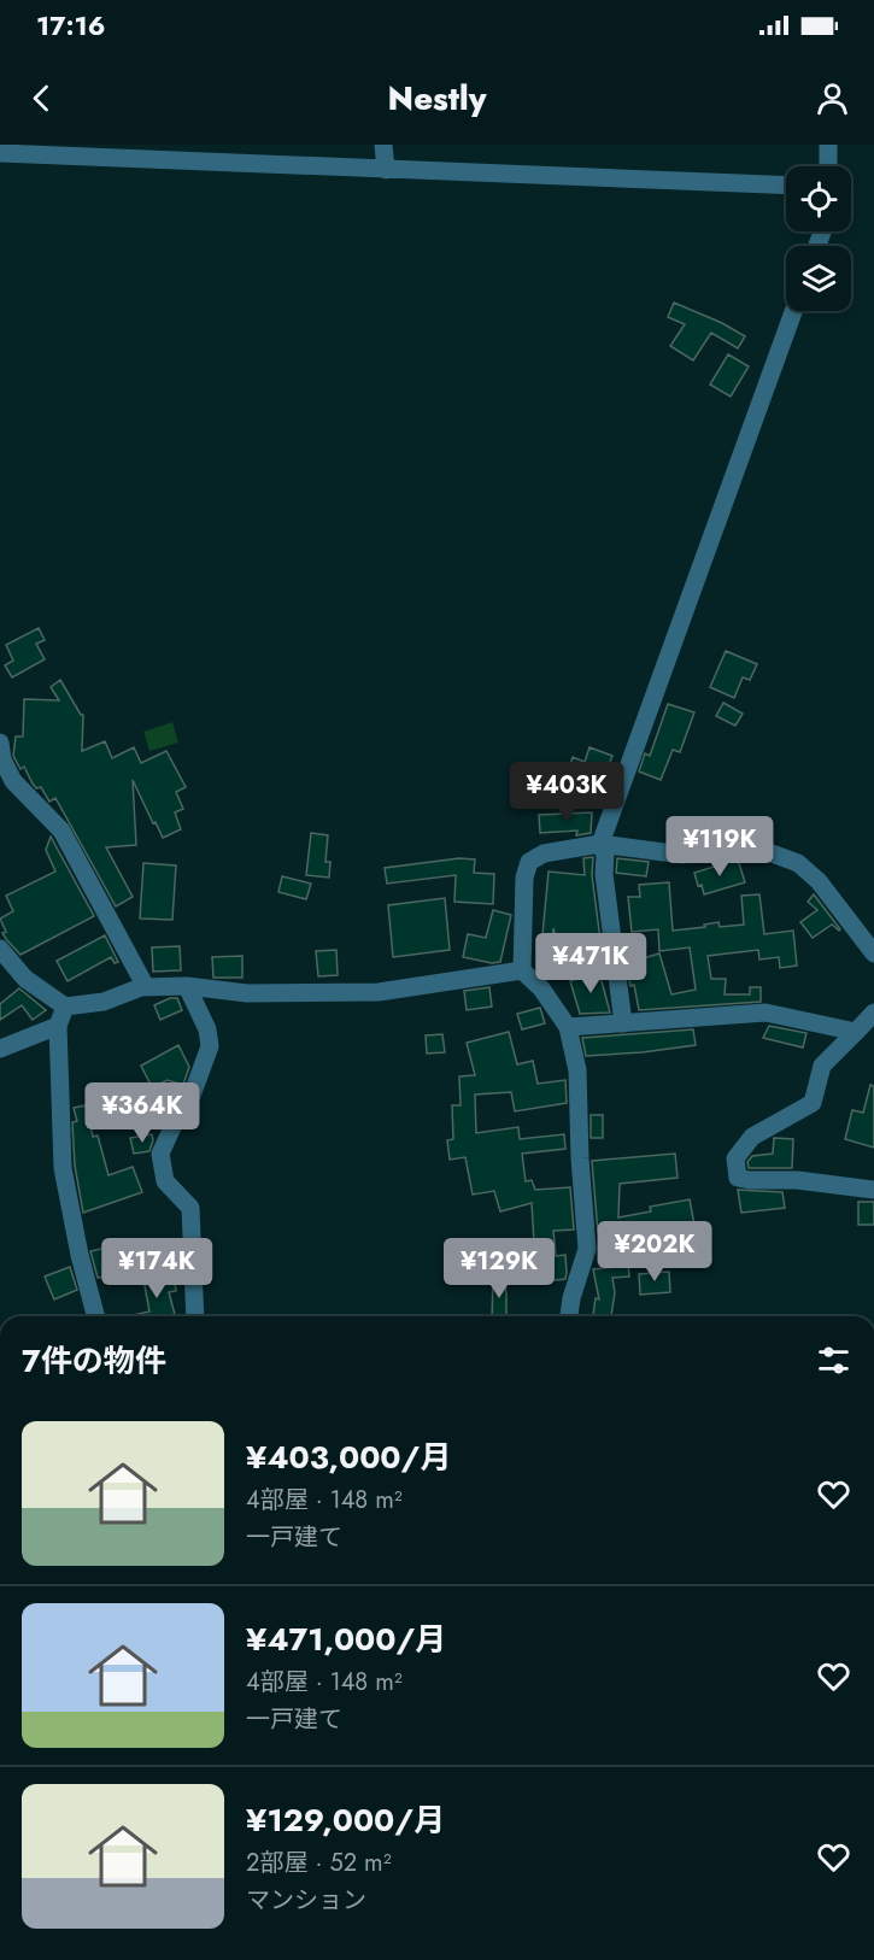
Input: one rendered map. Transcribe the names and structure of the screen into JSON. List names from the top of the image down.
{
  "page": {
    "status": "17:16",
    "header": "Nestly",
    "price": [
      "¥403K",
      "¥119K",
      "¥471K",
      "¥364K",
      "¥202K",
      "¥174K",
      "¥129K"
    ],
    "heading": "7件の物件",
    "list": [
      {
        "name": "¥403,000/月",
        "note": "4部屋 · 148 m² · 一戸建て"
      },
      {
        "name": "¥471,000/月",
        "note": "4部屋 · 148 m² · 一戸建て"
      },
      {
        "name": "¥129,000/月",
        "note": "2部屋 · 52 m² · マンション"
      }
    ]
  }
}
